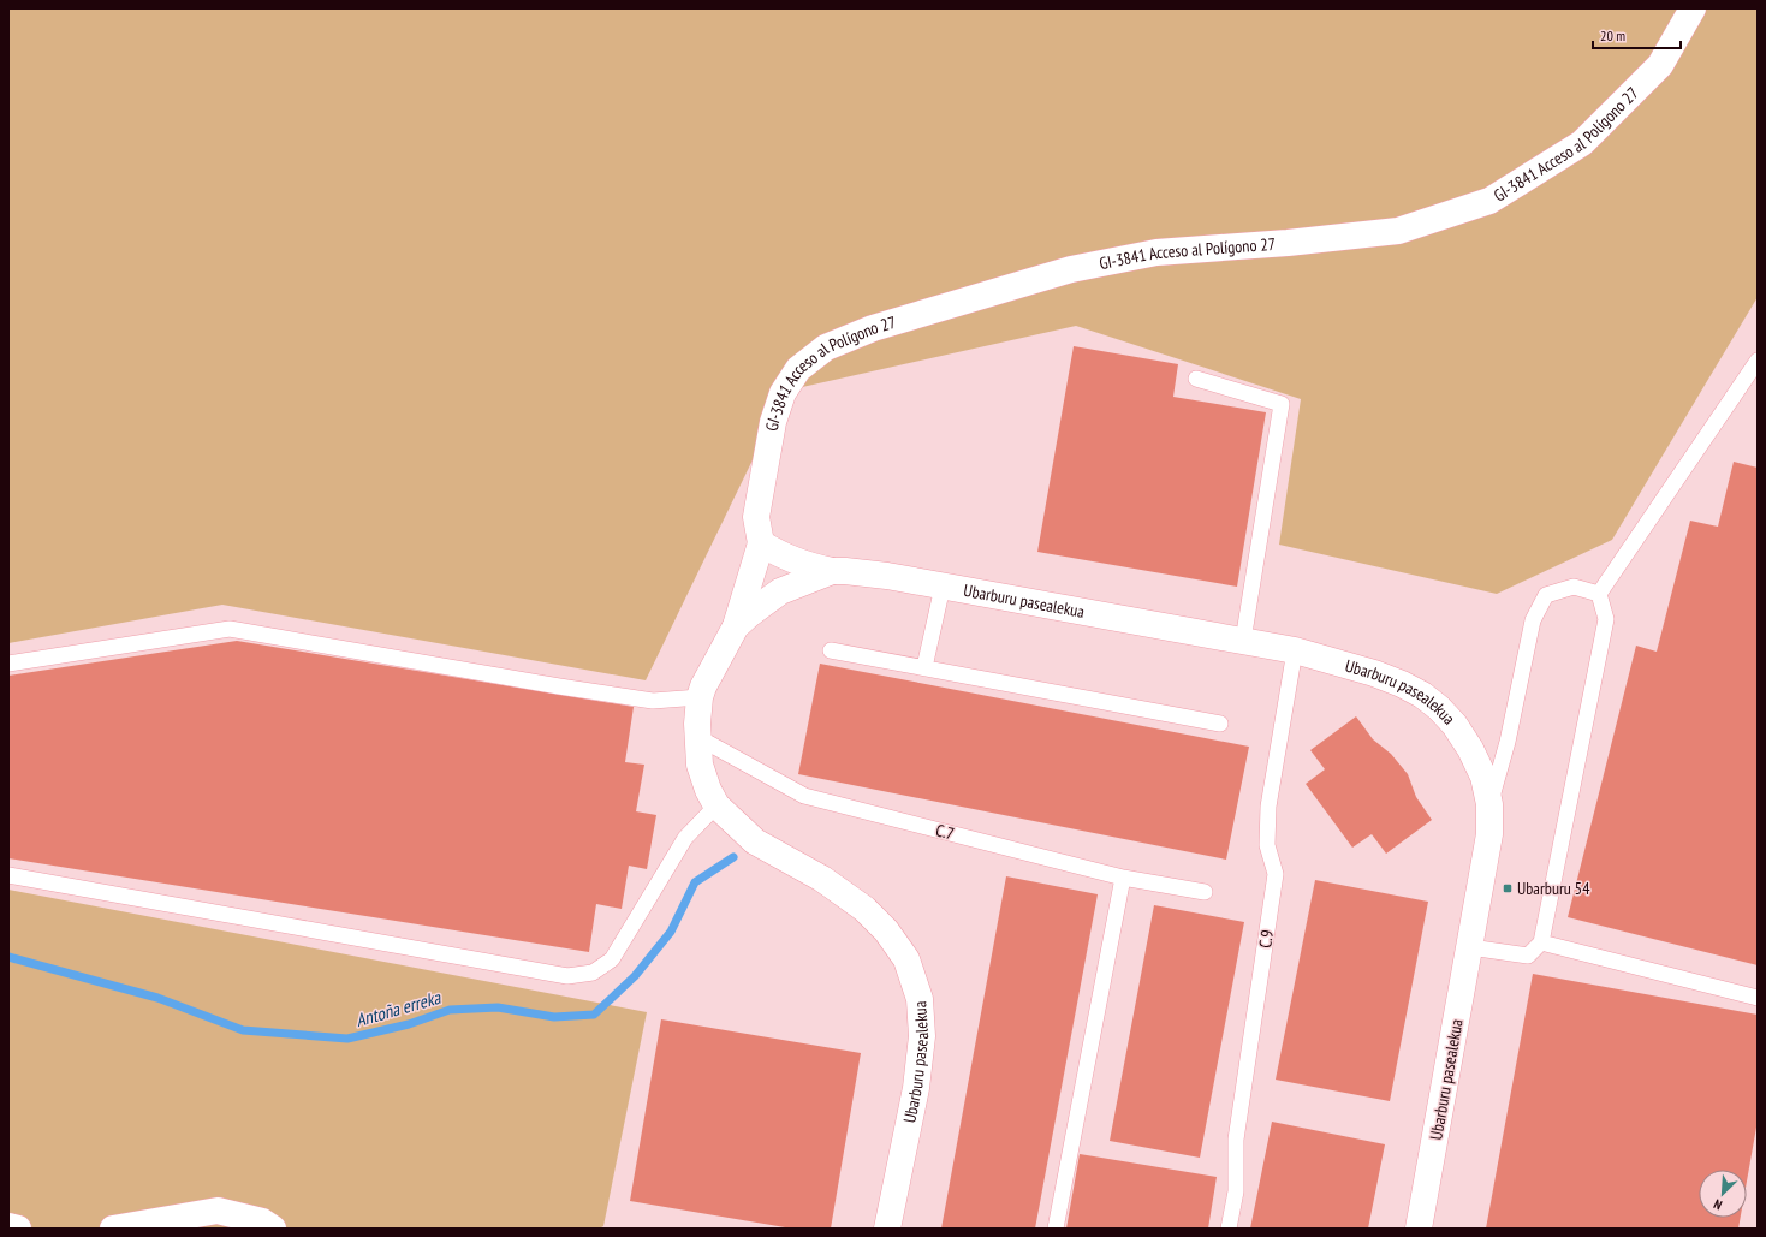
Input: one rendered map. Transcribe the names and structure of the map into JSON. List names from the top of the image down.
{
  "streets": {
    "street": ["GI-3841 Acceso al Polígono 27", "Ubarburu pasealekua"],
    "lane": ["C.7", "C.9"]
  },
  "crossings": [
    ["GI-3841 Acceso al Polígono 27", "Ubarburu pasealekua"],
    ["Ubarburu pasealekua", "C.7"],
    ["Ubarburu pasealekua", "C.9"]
  ],
  "water": ["Antoña erreka"],
  "places": {
    "transit": ["Ubarburu 54"]
  },
  "scale_bar": "20 m",
  "north": "bottom left"
}
